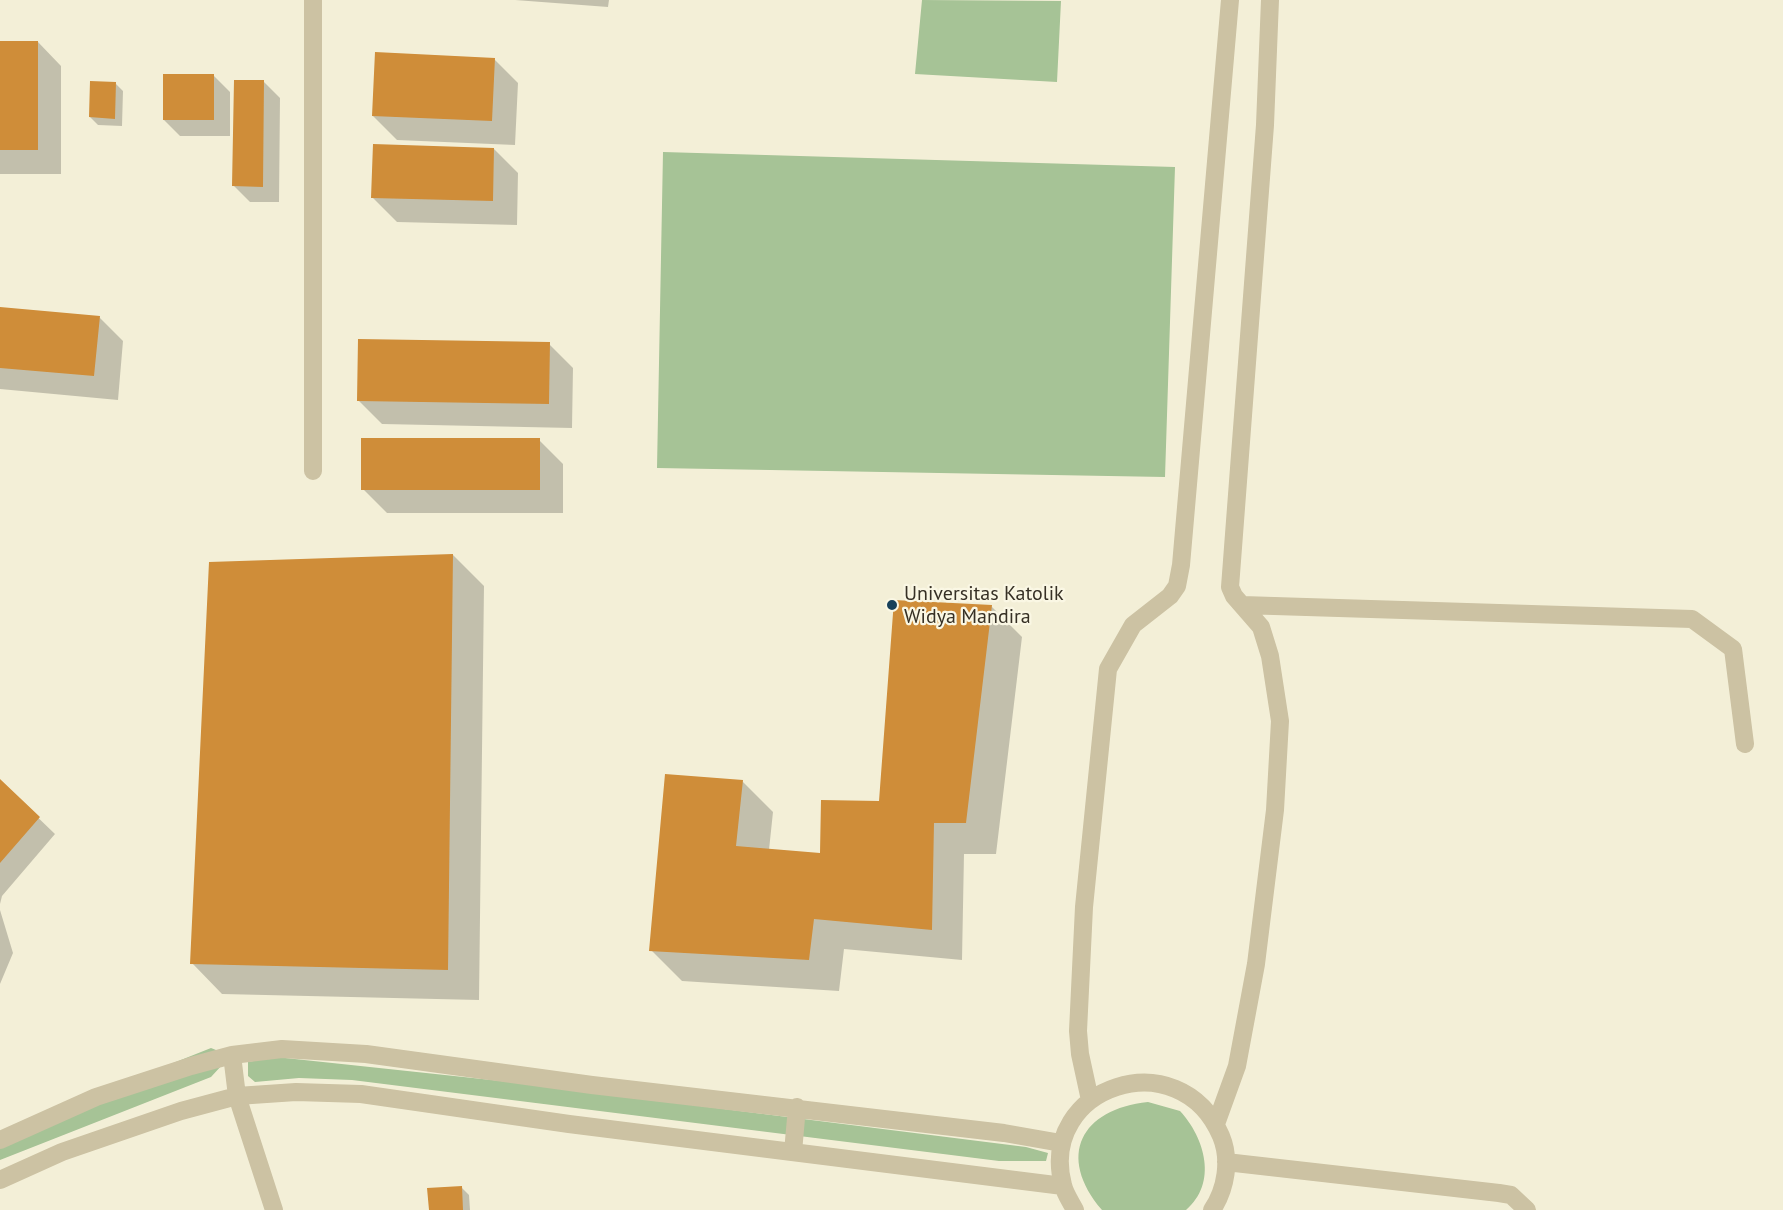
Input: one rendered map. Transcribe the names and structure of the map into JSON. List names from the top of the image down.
{
  "places": ["Universitas Katolik Widya Mandira"]
}
